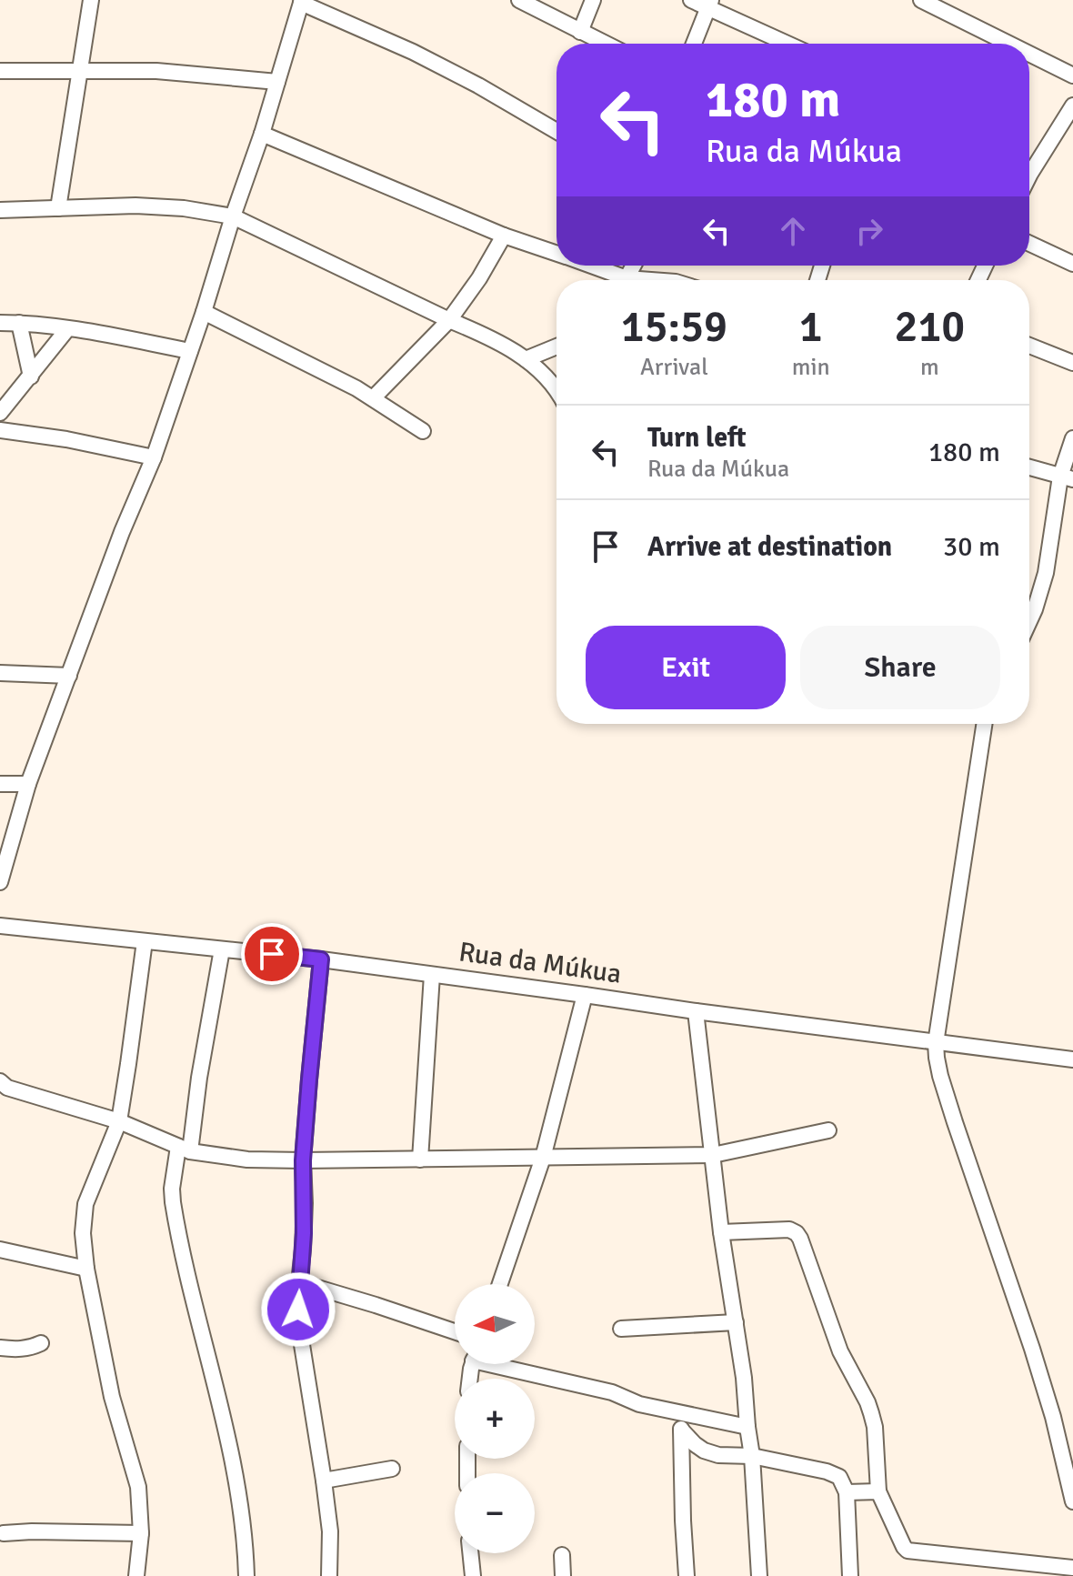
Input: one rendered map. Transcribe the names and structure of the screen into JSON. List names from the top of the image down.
{
  "streets": {
    "street": ["Rua da Múkua"]
  },
  "north": "left",
  "page": {
    "turn": ["180 m", "Rua da Múkua"],
    "eta": [
      "15:59",
      "Arrival",
      "1",
      "min",
      "210",
      "m"
    ],
    "list": [
      {
        "name": "Turn left",
        "note": "Rua da Múkua",
        "value": "180 m"
      },
      {
        "name": "Arrive at destination",
        "value": "30 m"
      }
    ],
    "buttons": ["Exit", "Share"],
    "map_buttons": ["+", "−"]
  }
}
